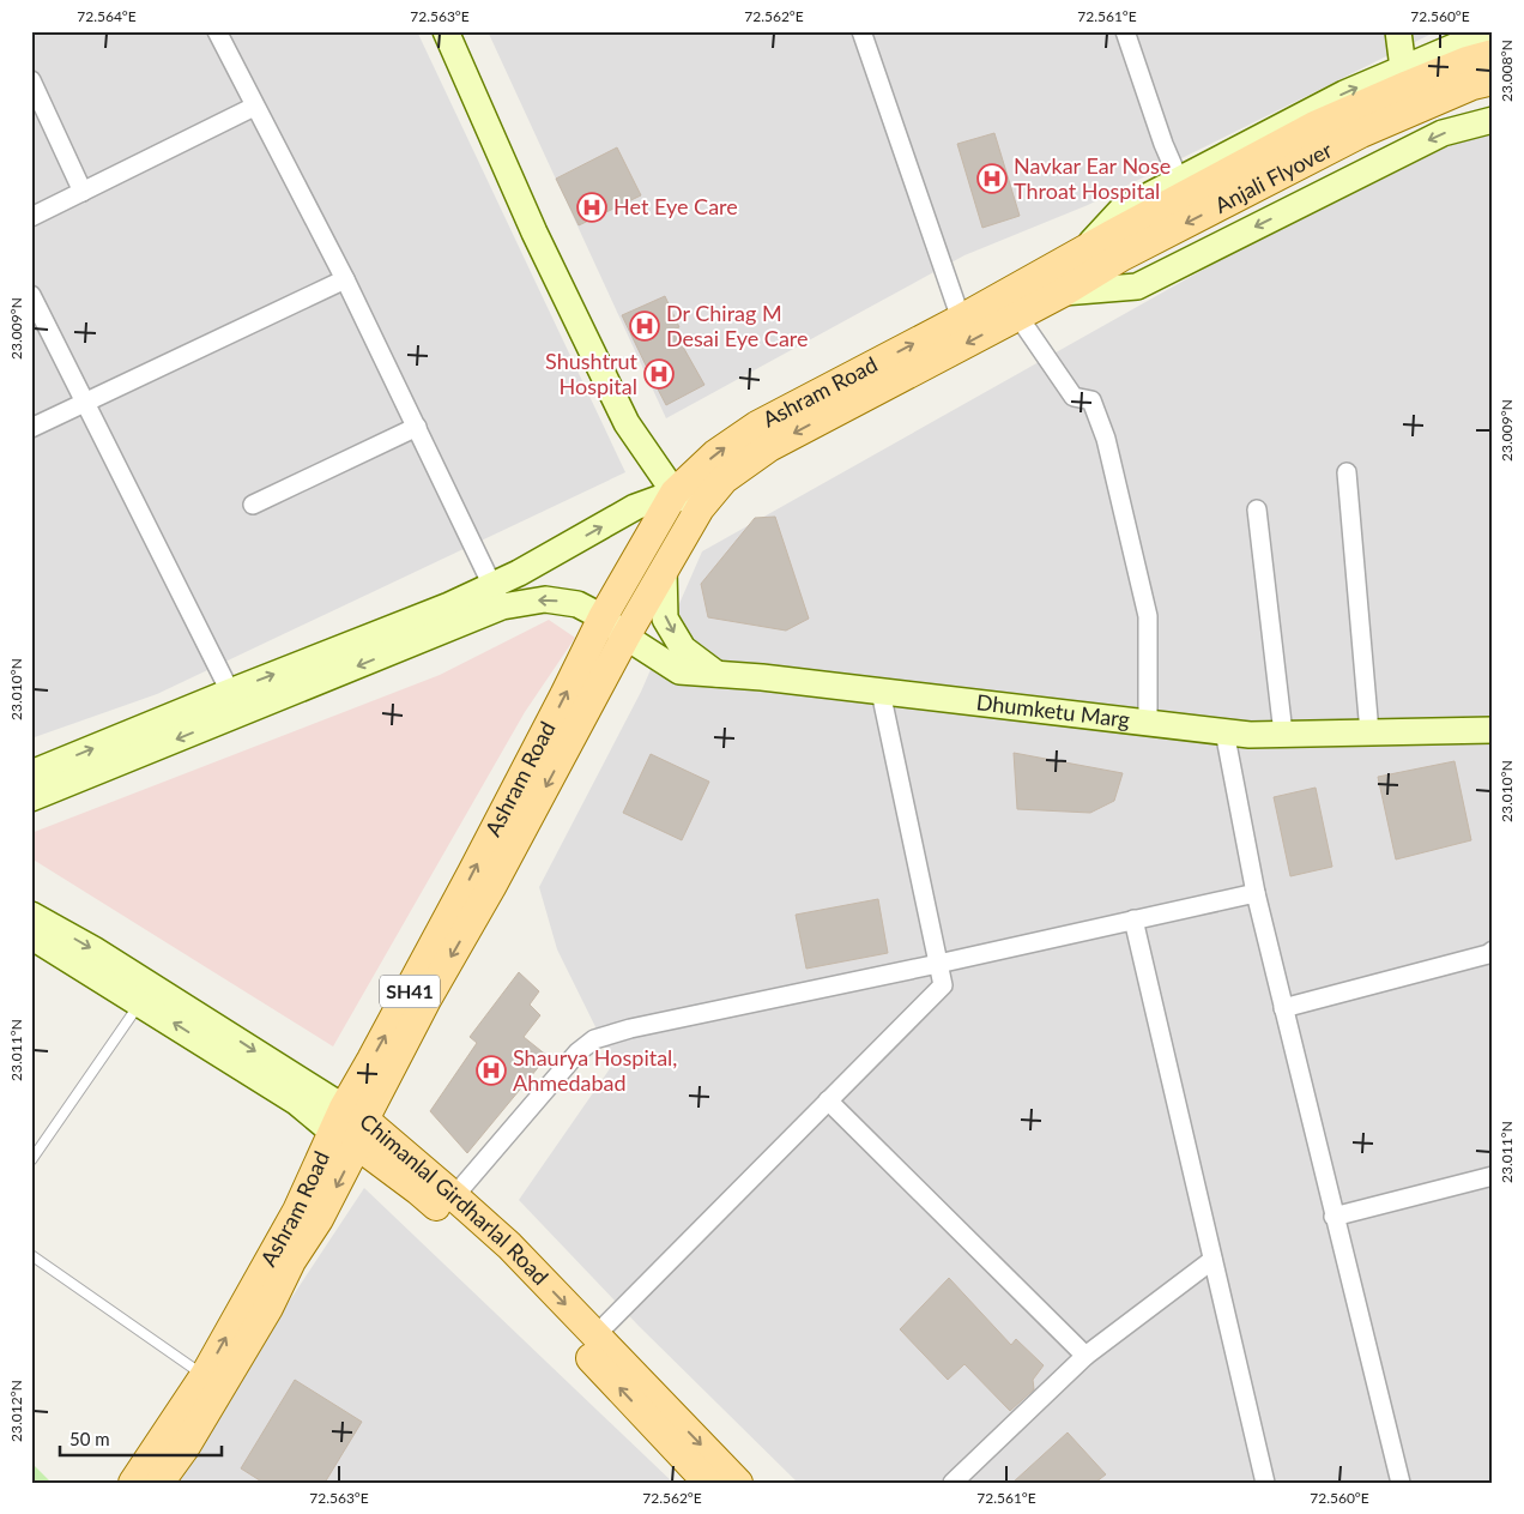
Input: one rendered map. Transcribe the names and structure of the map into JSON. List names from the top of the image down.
{
  "streets": {
    "main road": [
      "Anjali Flyover",
      "Ashram Road",
      "SH41",
      "Chimanlal Girdharlal Road"
    ],
    "street": ["Dhumketu Marg"]
  },
  "crossings": [
    ["Anjali Flyover", "Ashram Road"],
    ["Ashram Road", "Dhumketu Marg"],
    ["Ashram Road", "Chimanlal Girdharlal Road"]
  ],
  "places": {
    "hospital": [
      "Navkar Ear Nose Throat Hospital",
      "Het Eye Care",
      "Dr Chirag M Desai Eye Care",
      "Shushtrut Hospital",
      "Shaurya Hospital, Ahmedabad"
    ]
  },
  "scale_bar": "50 m",
  "coordinates": [
    "72.564°E",
    "72.563°E",
    "72.562°E",
    "72.561°E",
    "72.560°E",
    "23.008°N",
    "23.009°N",
    "23.010°N",
    "23.011°N",
    "23.012°N"
  ]
}
